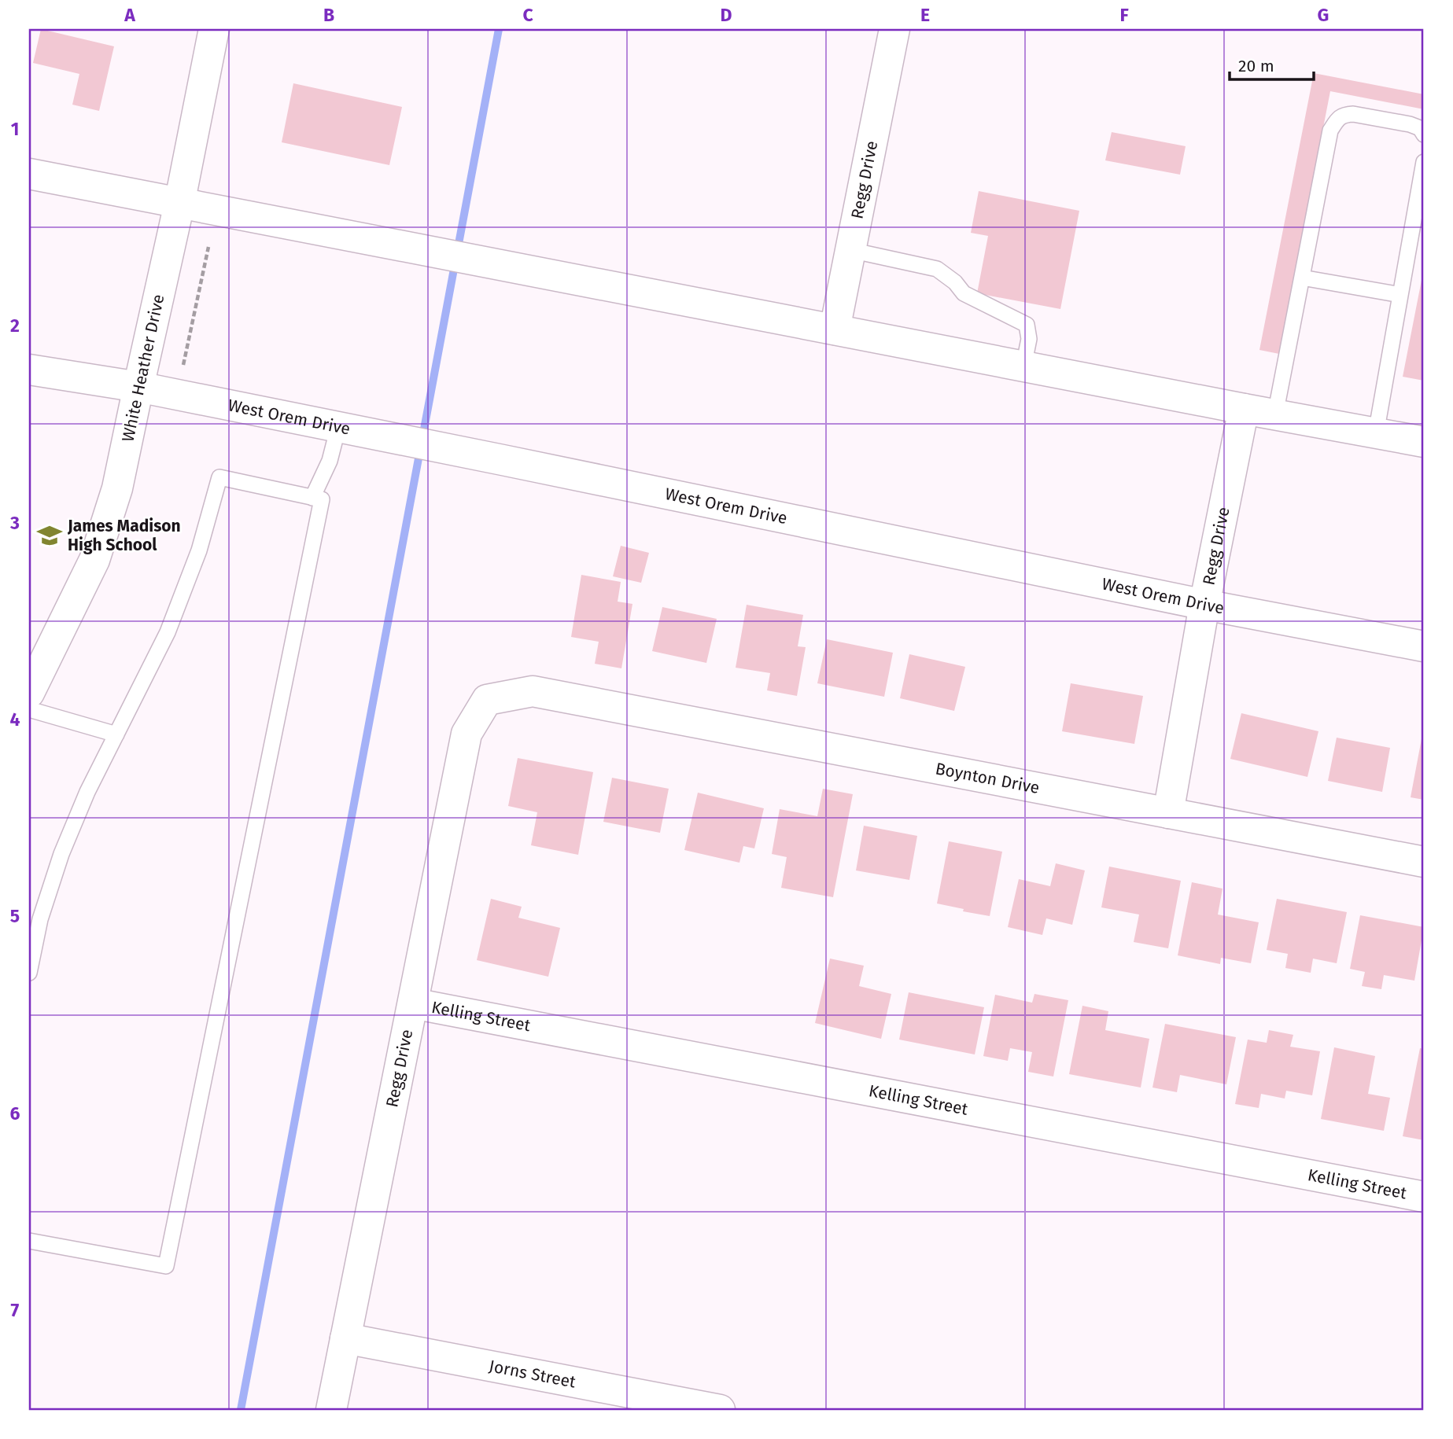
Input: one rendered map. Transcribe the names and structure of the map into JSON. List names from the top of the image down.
{
  "streets": {
    "street": [
      "Regg Drive",
      "White Heather Drive",
      "West Orem Drive",
      "Boynton Drive",
      "Kelling Street",
      "Jorns Street"
    ]
  },
  "crossings": [
    ["Regg Drive", "West Orem Drive"],
    ["Regg Drive", "Boynton Drive"],
    ["Regg Drive", "Kelling Street"],
    ["Regg Drive", "Jorns Street"],
    ["White Heather Drive", "West Orem Drive"]
  ],
  "places": {
    "school or university": ["James Madison High School"]
  },
  "scale_bar": "20 m",
  "grid": {
    "columns": [
      "A",
      "B",
      "C",
      "D",
      "E",
      "F",
      "G"
    ],
    "rows": [
      "1",
      "2",
      "3",
      "4",
      "5",
      "6",
      "7"
    ]
  }
}
